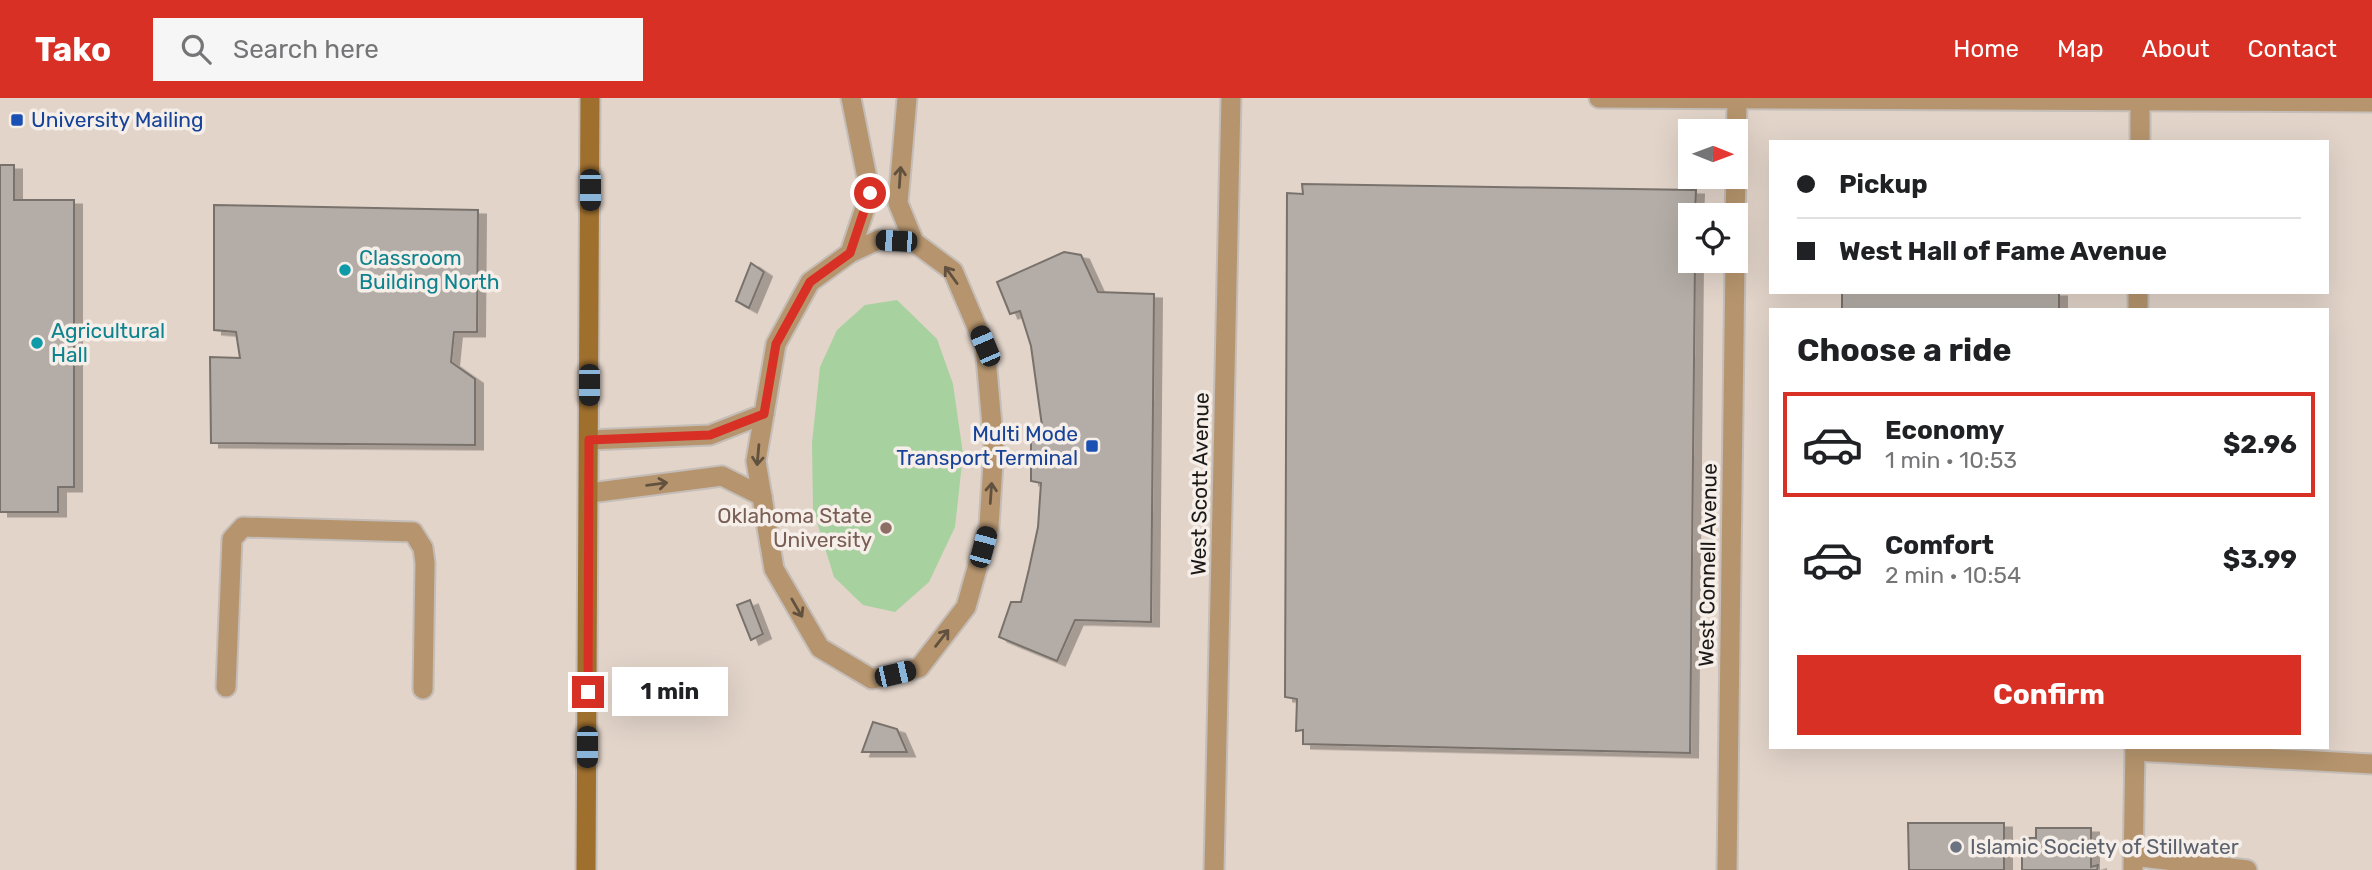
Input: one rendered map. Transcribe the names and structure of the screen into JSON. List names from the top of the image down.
{
  "streets": {
    "street": ["West Scott Avenue", "West Connell Avenue"]
  },
  "places": {
    "transit": ["University Mailing", "Multi Mode Transport Terminal"],
    "other": [
      "Classroom Building North",
      "Agricultural Hall",
      "Oklahoma State University",
      "Islamic Society of Stillwater"
    ]
  },
  "north": "right",
  "page": {
    "header": "Tako",
    "search": "Search here",
    "nav": [
      "Home",
      "Map",
      "About",
      "Contact"
    ],
    "banner": ["Pickup", "West Hall of Fame Avenue"],
    "heading": "Choose a ride",
    "list": [
      {
        "name": "Economy",
        "note": "1 min · 10:53",
        "value": "$2.96"
      },
      {
        "name": "Comfort",
        "note": "2 min · 10:54",
        "value": "$3.99"
      }
    ],
    "buttons": "Confirm",
    "bubble": "1 min"
  }
}
